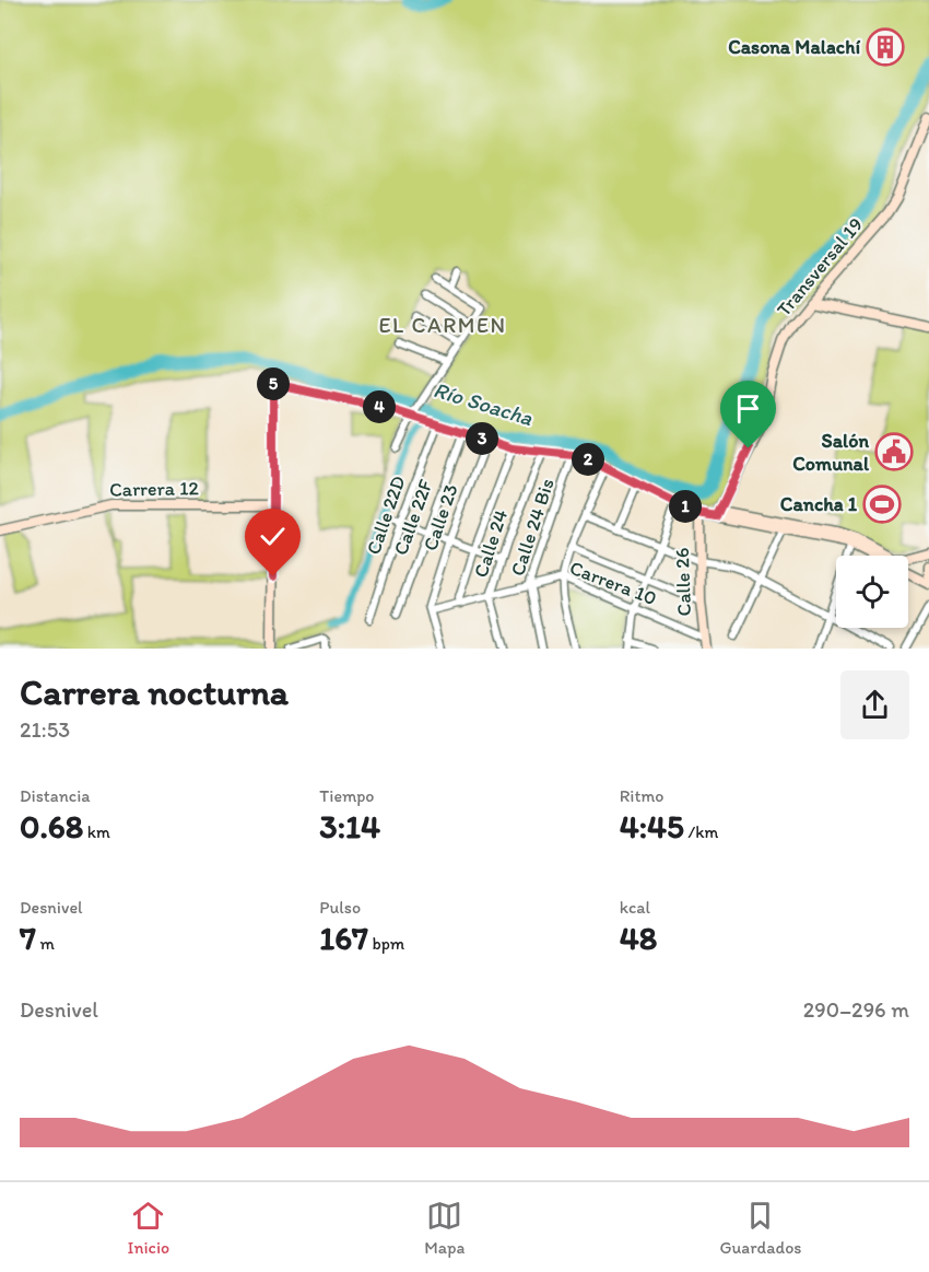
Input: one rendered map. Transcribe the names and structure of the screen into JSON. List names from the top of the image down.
{
  "streets": {
    "main road": ["Transversal 19", "Carrera 12", "Calle 26"],
    "street": [
      "Calle 22D",
      "Calle 22F",
      "Calle 23",
      "Calle 24 Bis",
      "Calle 24",
      "Carrera 10"
    ]
  },
  "crossings": [
    ["Calle 23", "Carrera 10"],
    ["Calle 24 Bis", "Carrera 10"],
    ["Calle 24", "Carrera 10"],
    ["Calle 26", "Carrera 10"]
  ],
  "districts": ["EL CARMEN"],
  "water": ["Río Soacha"],
  "places": {
    "building": ["Casona Malachí"],
    "public building": ["Salón Comunal"],
    "sports": ["Cancha 1"]
  },
  "page": {
    "pins": [
      "5",
      "4",
      "3",
      "2",
      "1"
    ],
    "heading": ["Carrera nocturna", "21:53"],
    "stats": [
      ["Distancia", "0.68 km"],
      ["Tiempo", "3:14"],
      ["Ritmo", "4:45 /km"],
      ["Desnivel", "7 m"],
      ["Pulso", "167 bpm"],
      ["kcal", "48"]
    ],
    "chart": ["Desnivel", "290–296 m"],
    "tabs": ["Inicio", "Mapa", "Guardados"]
  }
}
